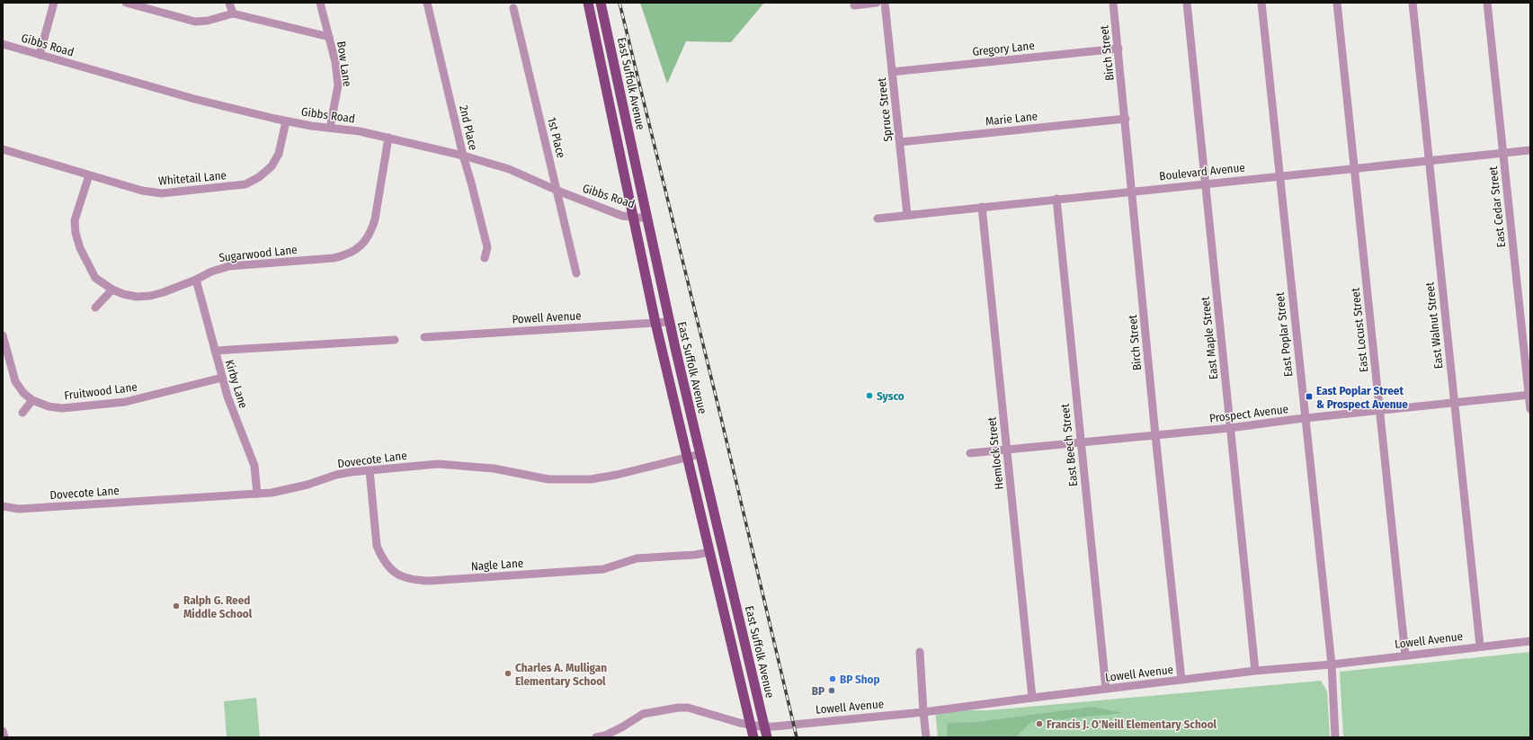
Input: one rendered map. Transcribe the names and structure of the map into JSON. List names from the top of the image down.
{
  "streets": {
    "main road": ["East Suffolk Avenue"],
    "street": [
      "Gibbs Road",
      "Gregory Lane",
      "Birch Street",
      "Bow Lane",
      "Spruce Street",
      "Marie Lane",
      "2nd Place",
      "1st Place",
      "Boulevard Avenue",
      "Whitetail Lane",
      "East Cedar Street",
      "Sugarwood Lane",
      "Powell Avenue",
      "East Walnut Street",
      "East Locust Street",
      "East Poplar Street",
      "East Maple Street",
      "Kirby Lane",
      "Fruitwood Lane",
      "Prospect Avenue",
      "East Beech Street",
      "Hemlock Street",
      "Dovecote Lane",
      "Nagle Lane",
      "Lowell Avenue"
    ]
  },
  "crossings": [
    ["Gibbs Road", "Bow Lane"],
    ["Gibbs Road", "East Suffolk Avenue"],
    ["Gibbs Road", "2nd Place"],
    ["Gibbs Road", "1st Place"],
    ["Gibbs Road", "Whitetail Lane"],
    ["Gibbs Road", "Sugarwood Lane"],
    ["Gregory Lane", "Birch Street"],
    ["Gregory Lane", "Spruce Street"],
    ["Birch Street", "Marie Lane"],
    ["Birch Street", "Boulevard Avenue"],
    ["Birch Street", "Prospect Avenue"],
    ["Birch Street", "Lowell Avenue"],
    ["East Suffolk Avenue", "Powell Avenue"],
    ["East Suffolk Avenue", "Dovecote Lane"],
    ["East Suffolk Avenue", "Lowell Avenue"],
    ["Spruce Street", "Marie Lane"],
    ["Spruce Street", "Boulevard Avenue"],
    ["Boulevard Avenue", "East Cedar Street"],
    ["Boulevard Avenue", "East Walnut Street"],
    ["Boulevard Avenue", "East Locust Street"],
    ["Boulevard Avenue", "East Poplar Street"],
    ["Boulevard Avenue", "East Maple Street"],
    ["Boulevard Avenue", "East Beech Street"],
    ["Boulevard Avenue", "Hemlock Street"],
    ["Whitetail Lane", "Sugarwood Lane"],
    ["East Cedar Street", "Prospect Avenue"],
    ["Sugarwood Lane", "Kirby Lane"],
    ["East Walnut Street", "Prospect Avenue"],
    ["East Walnut Street", "Lowell Avenue"],
    ["East Locust Street", "Prospect Avenue"],
    ["East Locust Street", "Lowell Avenue"],
    ["East Poplar Street", "Prospect Avenue"],
    ["East Poplar Street", "Lowell Avenue"],
    ["East Maple Street", "Prospect Avenue"],
    ["East Maple Street", "Lowell Avenue"],
    ["Kirby Lane", "Fruitwood Lane"],
    ["Kirby Lane", "Dovecote Lane"],
    ["Prospect Avenue", "East Beech Street"],
    ["Prospect Avenue", "Hemlock Street"],
    ["East Beech Street", "Lowell Avenue"],
    ["Hemlock Street", "Lowell Avenue"],
    ["Dovecote Lane", "Nagle Lane"]
  ],
  "places": {
    "other": [
      "Sysco",
      "Ralph G. Reed Middle School",
      "Charles A. Mulligan Elementary School",
      "BP Shop",
      "BP",
      "Francis J. O'Neill Elementary School"
    ],
    "transit": ["East Poplar Street & Prospect Avenue"]
  }
}
